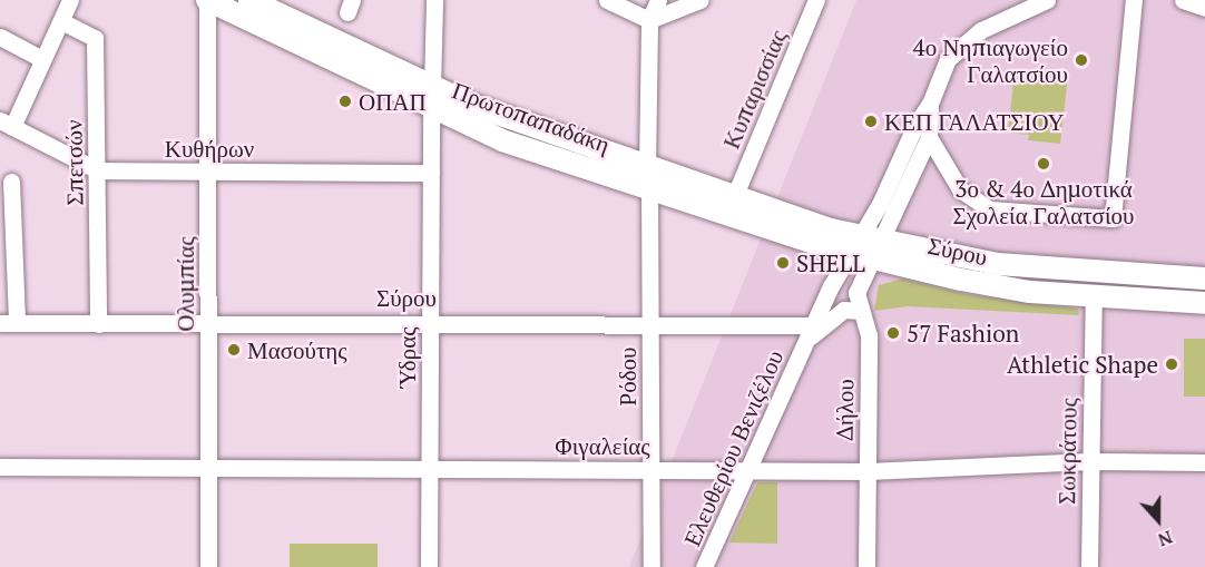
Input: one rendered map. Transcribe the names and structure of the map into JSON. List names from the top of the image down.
{
  "streets": {
    "main road": ["Πρωτοπαπαδάκη", "Σύρου"],
    "street": [
      "Κυπαρισσίας",
      "Κυθήρων",
      "Σπετσών",
      "Ολυμπίας",
      "Ύδρας",
      "Ρόδου",
      "Δήλου",
      "Φιγαλείας",
      "Ελευθερίου Βενιζέλου",
      "Σωκράτους"
    ]
  },
  "crossings": [
    ["Κυπαρισσίας", "Πρωτοπαπαδάκη"],
    ["Πρωτοπαπαδάκη", "Σύρου"],
    ["Πρωτοπαπαδάκη", "Ολυμπίας"],
    ["Πρωτοπαπαδάκη", "Ύδρας"],
    ["Πρωτοπαπαδάκη", "Ρόδου"],
    ["Πρωτοπαπαδάκη", "Δήλου"],
    ["Πρωτοπαπαδάκη", "Ελευθερίου Βενιζέλου"],
    ["Κυθήρων", "Σπετσών"],
    ["Κυθήρων", "Ολυμπίας"],
    ["Κυθήρων", "Ύδρας"],
    ["Σπετσών", "Σύρου"],
    ["Σύρου", "Ολυμπίας"],
    ["Σύρου", "Ύδρας"],
    ["Σύρου", "Ρόδου"],
    ["Σύρου", "Δήλου"],
    ["Σύρου", "Ελευθερίου Βενιζέλου"],
    ["Σύρου", "Σωκράτους"],
    ["Ολυμπίας", "Φιγαλείας"],
    ["Ύδρας", "Φιγαλείας"],
    ["Ρόδου", "Φιγαλείας"],
    ["Δήλου", "Φιγαλείας"],
    ["Δήλου", "Ελευθερίου Βενιζέλου"],
    ["Φιγαλείας", "Ελευθερίου Βενιζέλου"],
    ["Φιγαλείας", "Σωκράτους"]
  ],
  "places": [
    "4ο Νηπιαγωγείο Γαλατσίου",
    "ΟΠΑΠ",
    "ΚΕΠ ΓΑΛΑΤΣΙΟΥ",
    "3ο & 4ο Δημοτικά Σχολεία Γαλατσίου",
    "SHELL",
    "57 Fashion",
    "Μασούτης",
    "Athletic Shape"
  ],
  "north": "bottom"
}
